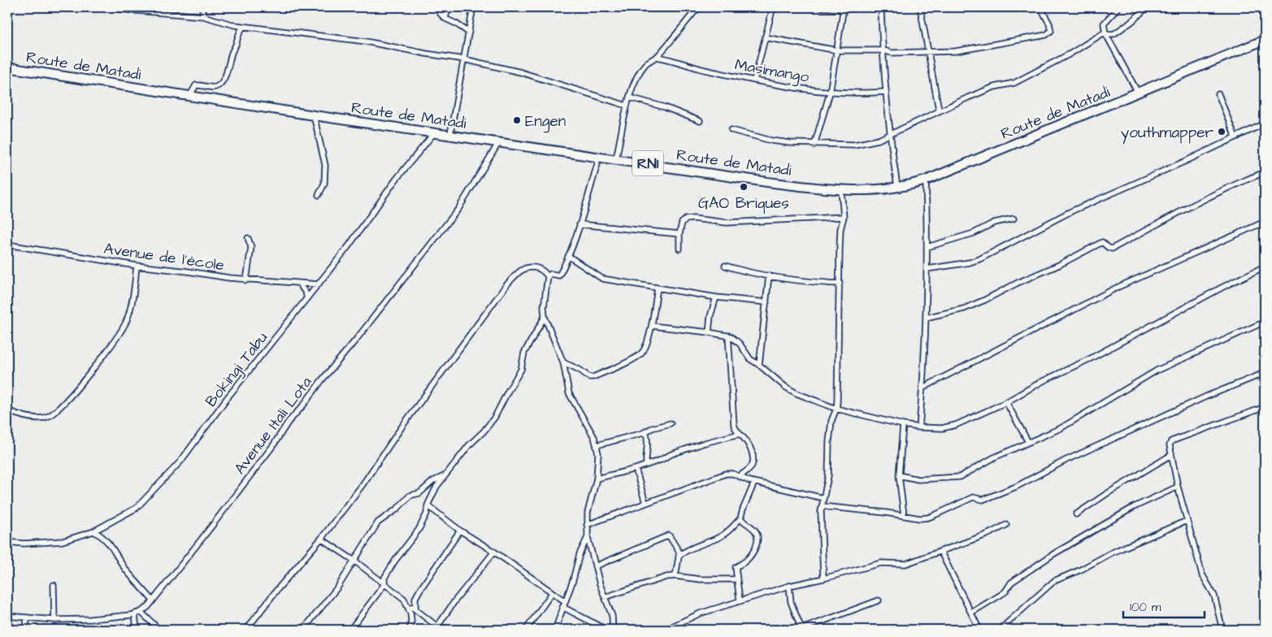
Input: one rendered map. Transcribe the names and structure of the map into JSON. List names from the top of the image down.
{
  "streets": {
    "highway": ["Route de Matadi", "RN1"],
    "street": [
      "Masimango",
      "Avenue de l'école",
      "Bokingi Tabu",
      "Avenue Itali Lota"
    ]
  },
  "crossings": [
    ["Route de Matadi", "Bokingi Tabu"],
    ["Route de Matadi", "Avenue Itali Lota"],
    ["Avenue de l'école", "Bokingi Tabu"]
  ],
  "places": ["Engen", "youthmapper", "GAO Briques"],
  "scale_bar": "100 m"
}
